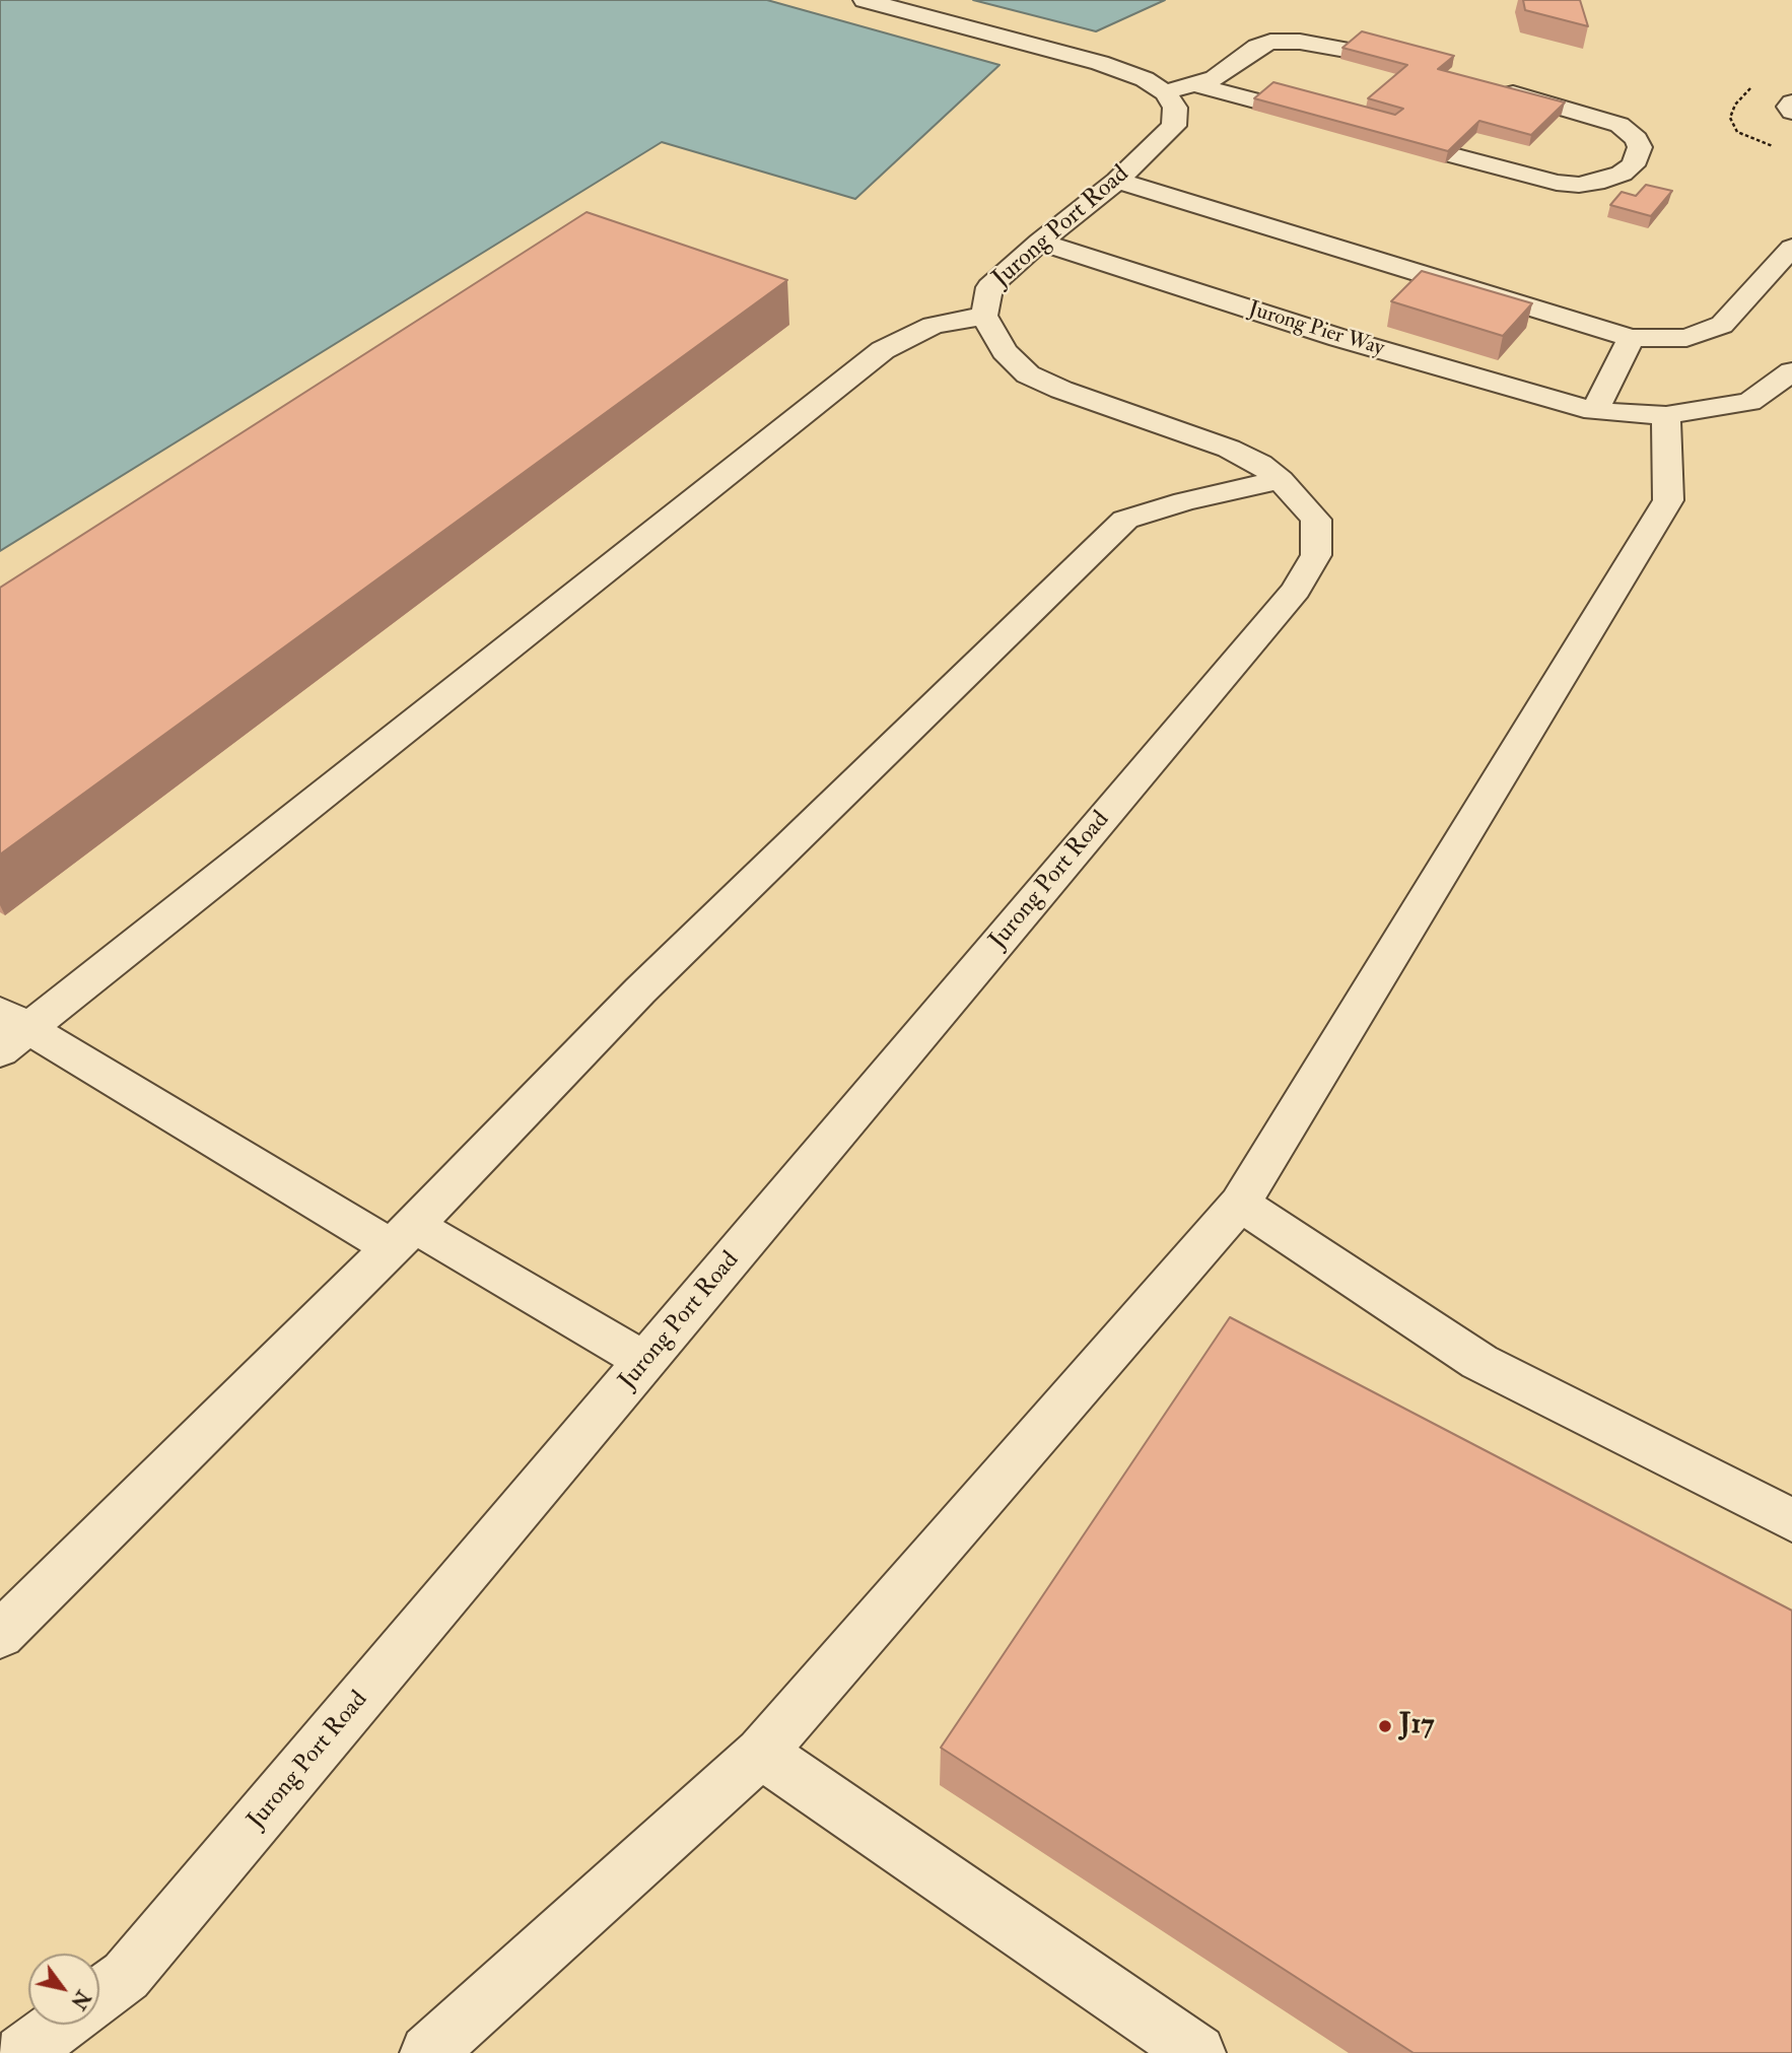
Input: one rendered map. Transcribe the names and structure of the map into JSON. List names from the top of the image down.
{
  "streets": {
    "street": ["Jurong Port Road", "Jurong Pier Way"]
  },
  "crossings": [
    ["Jurong Port Road", "Jurong Pier Way"]
  ],
  "places": ["J17"],
  "north": "bottom right"
}
